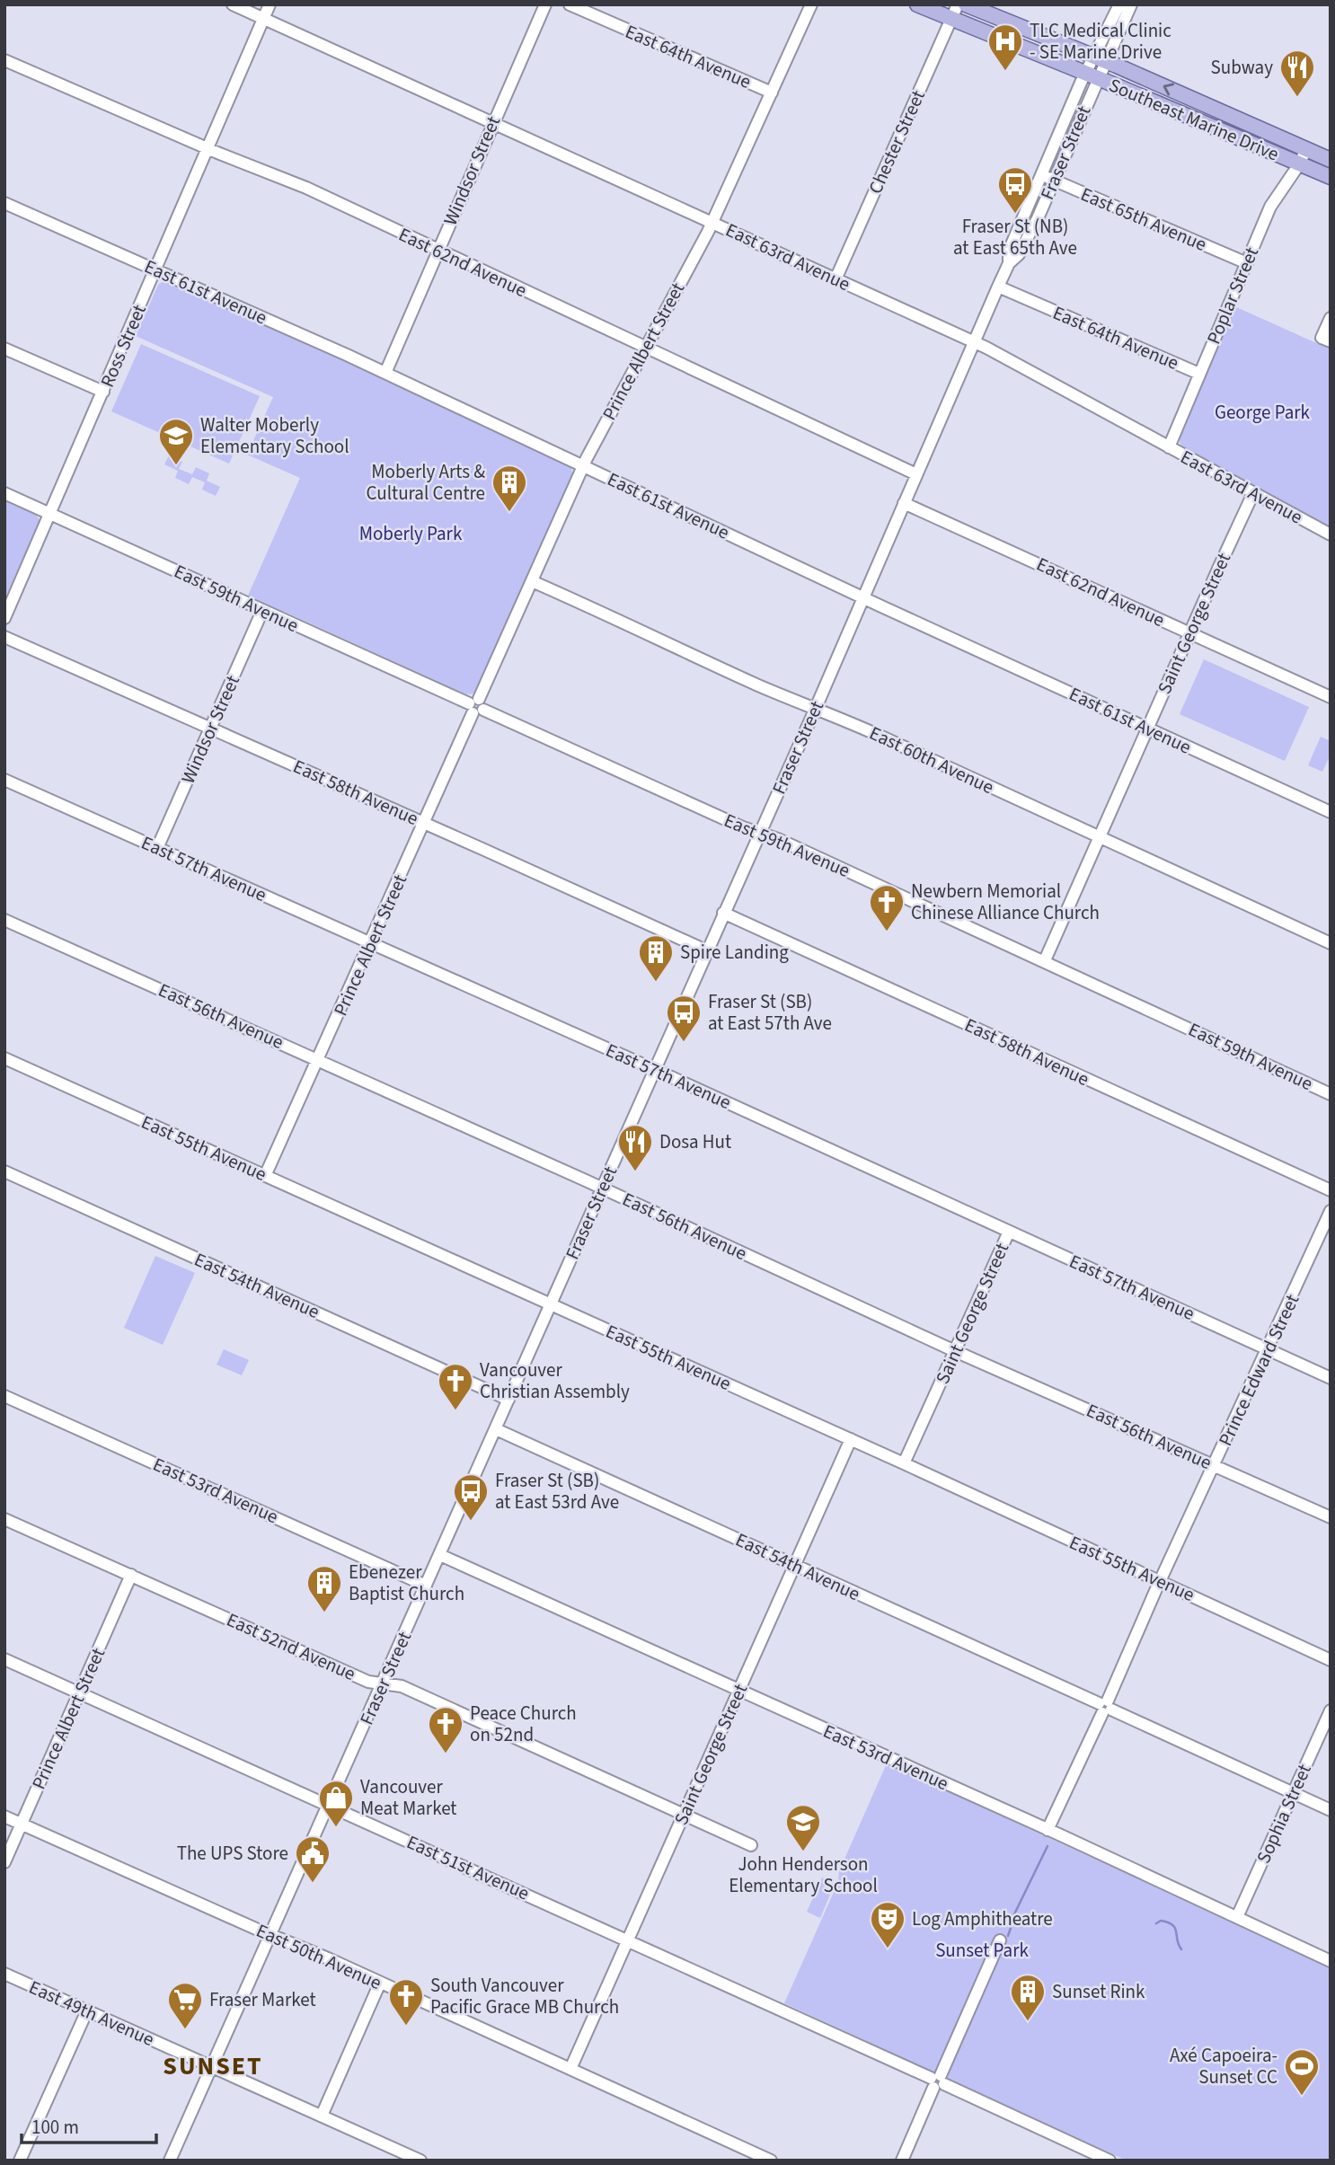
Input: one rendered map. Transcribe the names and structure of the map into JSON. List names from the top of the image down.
{
  "streets": {
    "main road": ["Southeast Marine Drive"],
    "street": [
      "East 64th Avenue",
      "Chester Street",
      "Fraser Street",
      "Windsor Street",
      "East 65th Avenue",
      "East 63rd Avenue",
      "East 62nd Avenue",
      "East 61st Avenue",
      "Poplar Street",
      "Ross Street",
      "Prince Albert Street",
      "East 59th Avenue",
      "Saint George Street",
      "East 60th Avenue",
      "East 58th Avenue",
      "East 57th Avenue",
      "East 56th Avenue",
      "East 55th Avenue",
      "East 54th Avenue",
      "Prince Edward Street",
      "East 53rd Avenue",
      "East 52nd Avenue",
      "Sophia Street",
      "East 51st Avenue",
      "East 50th Avenue",
      "East 49th Avenue"
    ]
  },
  "crossings": [
    ["East 64th Avenue", "Fraser Street"],
    ["East 64th Avenue", "Poplar Street"],
    ["East 64th Avenue", "Prince Albert Street"],
    ["Southeast Marine Drive", "Chester Street"],
    ["Southeast Marine Drive", "Fraser Street"],
    ["Southeast Marine Drive", "Poplar Street"],
    ["Chester Street", "East 63rd Avenue"],
    ["Fraser Street", "East 65th Avenue"],
    ["Fraser Street", "East 63rd Avenue"],
    ["Fraser Street", "East 62nd Avenue"],
    ["Fraser Street", "East 61st Avenue"],
    ["Fraser Street", "East 59th Avenue"],
    ["Fraser Street", "East 60th Avenue"],
    ["Fraser Street", "East 58th Avenue"],
    ["Fraser Street", "East 57th Avenue"],
    ["Fraser Street", "East 56th Avenue"],
    ["Fraser Street", "East 55th Avenue"],
    ["Fraser Street", "East 54th Avenue"],
    ["Fraser Street", "East 53rd Avenue"],
    ["Fraser Street", "East 52nd Avenue"],
    ["Fraser Street", "East 51st Avenue"],
    ["Fraser Street", "East 50th Avenue"],
    ["Fraser Street", "East 49th Avenue"],
    ["Windsor Street", "East 63rd Avenue"],
    ["Windsor Street", "East 62nd Avenue"],
    ["Windsor Street", "East 61st Avenue"],
    ["Windsor Street", "East 59th Avenue"],
    ["Windsor Street", "East 58th Avenue"],
    ["Windsor Street", "East 57th Avenue"],
    ["East 65th Avenue", "Poplar Street"],
    ["East 63rd Avenue", "Poplar Street"],
    ["East 63rd Avenue", "Ross Street"],
    ["East 63rd Avenue", "Prince Albert Street"],
    ["East 63rd Avenue", "Saint George Street"],
    ["East 62nd Avenue", "Ross Street"],
    ["East 62nd Avenue", "Prince Albert Street"],
    ["East 62nd Avenue", "Saint George Street"],
    ["East 61st Avenue", "Ross Street"],
    ["East 61st Avenue", "Prince Albert Street"],
    ["East 61st Avenue", "Saint George Street"],
    ["Ross Street", "East 59th Avenue"],
    ["Prince Albert Street", "East 59th Avenue"],
    ["Prince Albert Street", "East 60th Avenue"],
    ["Prince Albert Street", "East 58th Avenue"],
    ["Prince Albert Street", "East 57th Avenue"],
    ["Prince Albert Street", "East 56th Avenue"],
    ["Prince Albert Street", "East 55th Avenue"],
    ["Prince Albert Street", "East 52nd Avenue"],
    ["Prince Albert Street", "East 51st Avenue"],
    ["Prince Albert Street", "East 50th Avenue"],
    ["East 59th Avenue", "Saint George Street"],
    ["Saint George Street", "East 60th Avenue"],
    ["Saint George Street", "East 57th Avenue"],
    ["Saint George Street", "East 56th Avenue"],
    ["Saint George Street", "East 55th Avenue"],
    ["Saint George Street", "East 54th Avenue"],
    ["Saint George Street", "East 53rd Avenue"],
    ["Saint George Street", "East 52nd Avenue"],
    ["Saint George Street", "East 51st Avenue"],
    ["Saint George Street", "East 50th Avenue"],
    ["East 57th Avenue", "Prince Edward Street"],
    ["East 56th Avenue", "Prince Edward Street"],
    ["East 55th Avenue", "Prince Edward Street"],
    ["East 54th Avenue", "Prince Edward Street"],
    ["East 54th Avenue", "Sophia Street"],
    ["Prince Edward Street", "East 53rd Avenue"],
    ["East 53rd Avenue", "Sophia Street"]
  ],
  "districts": ["SUNSET"],
  "parks": ["George Park", "Moberly Park", "Sunset Park"],
  "places": {
    "hospital": ["TLC Medical Clinic - SE Marine Drive"],
    "restaurant": ["Subway", "Dosa Hut"],
    "bus stop": ["Fraser St (NB) at East 65th Ave", "Fraser St (SB) at East 57th Ave", "Fraser St (SB) at East 53rd Ave"],
    "school or university": ["Walter Moberly Elementary School", "John Henderson Elementary School"],
    "building": [
      "Moberly Arts & Cultural Centre",
      "Spire Landing",
      "Ebenezer Baptist Church",
      "Sunset Rink"
    ],
    "church": [
      "Newbern Memorial Chinese Alliance Church",
      "Vancouver Christian Assembly",
      "Peace Church on 52nd",
      "South Vancouver Pacific Grace MB Church"
    ],
    "shop": ["Vancouver Meat Market"],
    "public building": ["The UPS Store"],
    "theatre": ["Log Amphitheatre"],
    "supermarket": ["Fraser Market"],
    "sports": ["Axé Capoeira- Sunset CC"]
  },
  "scale_bar": "100 m"
}
